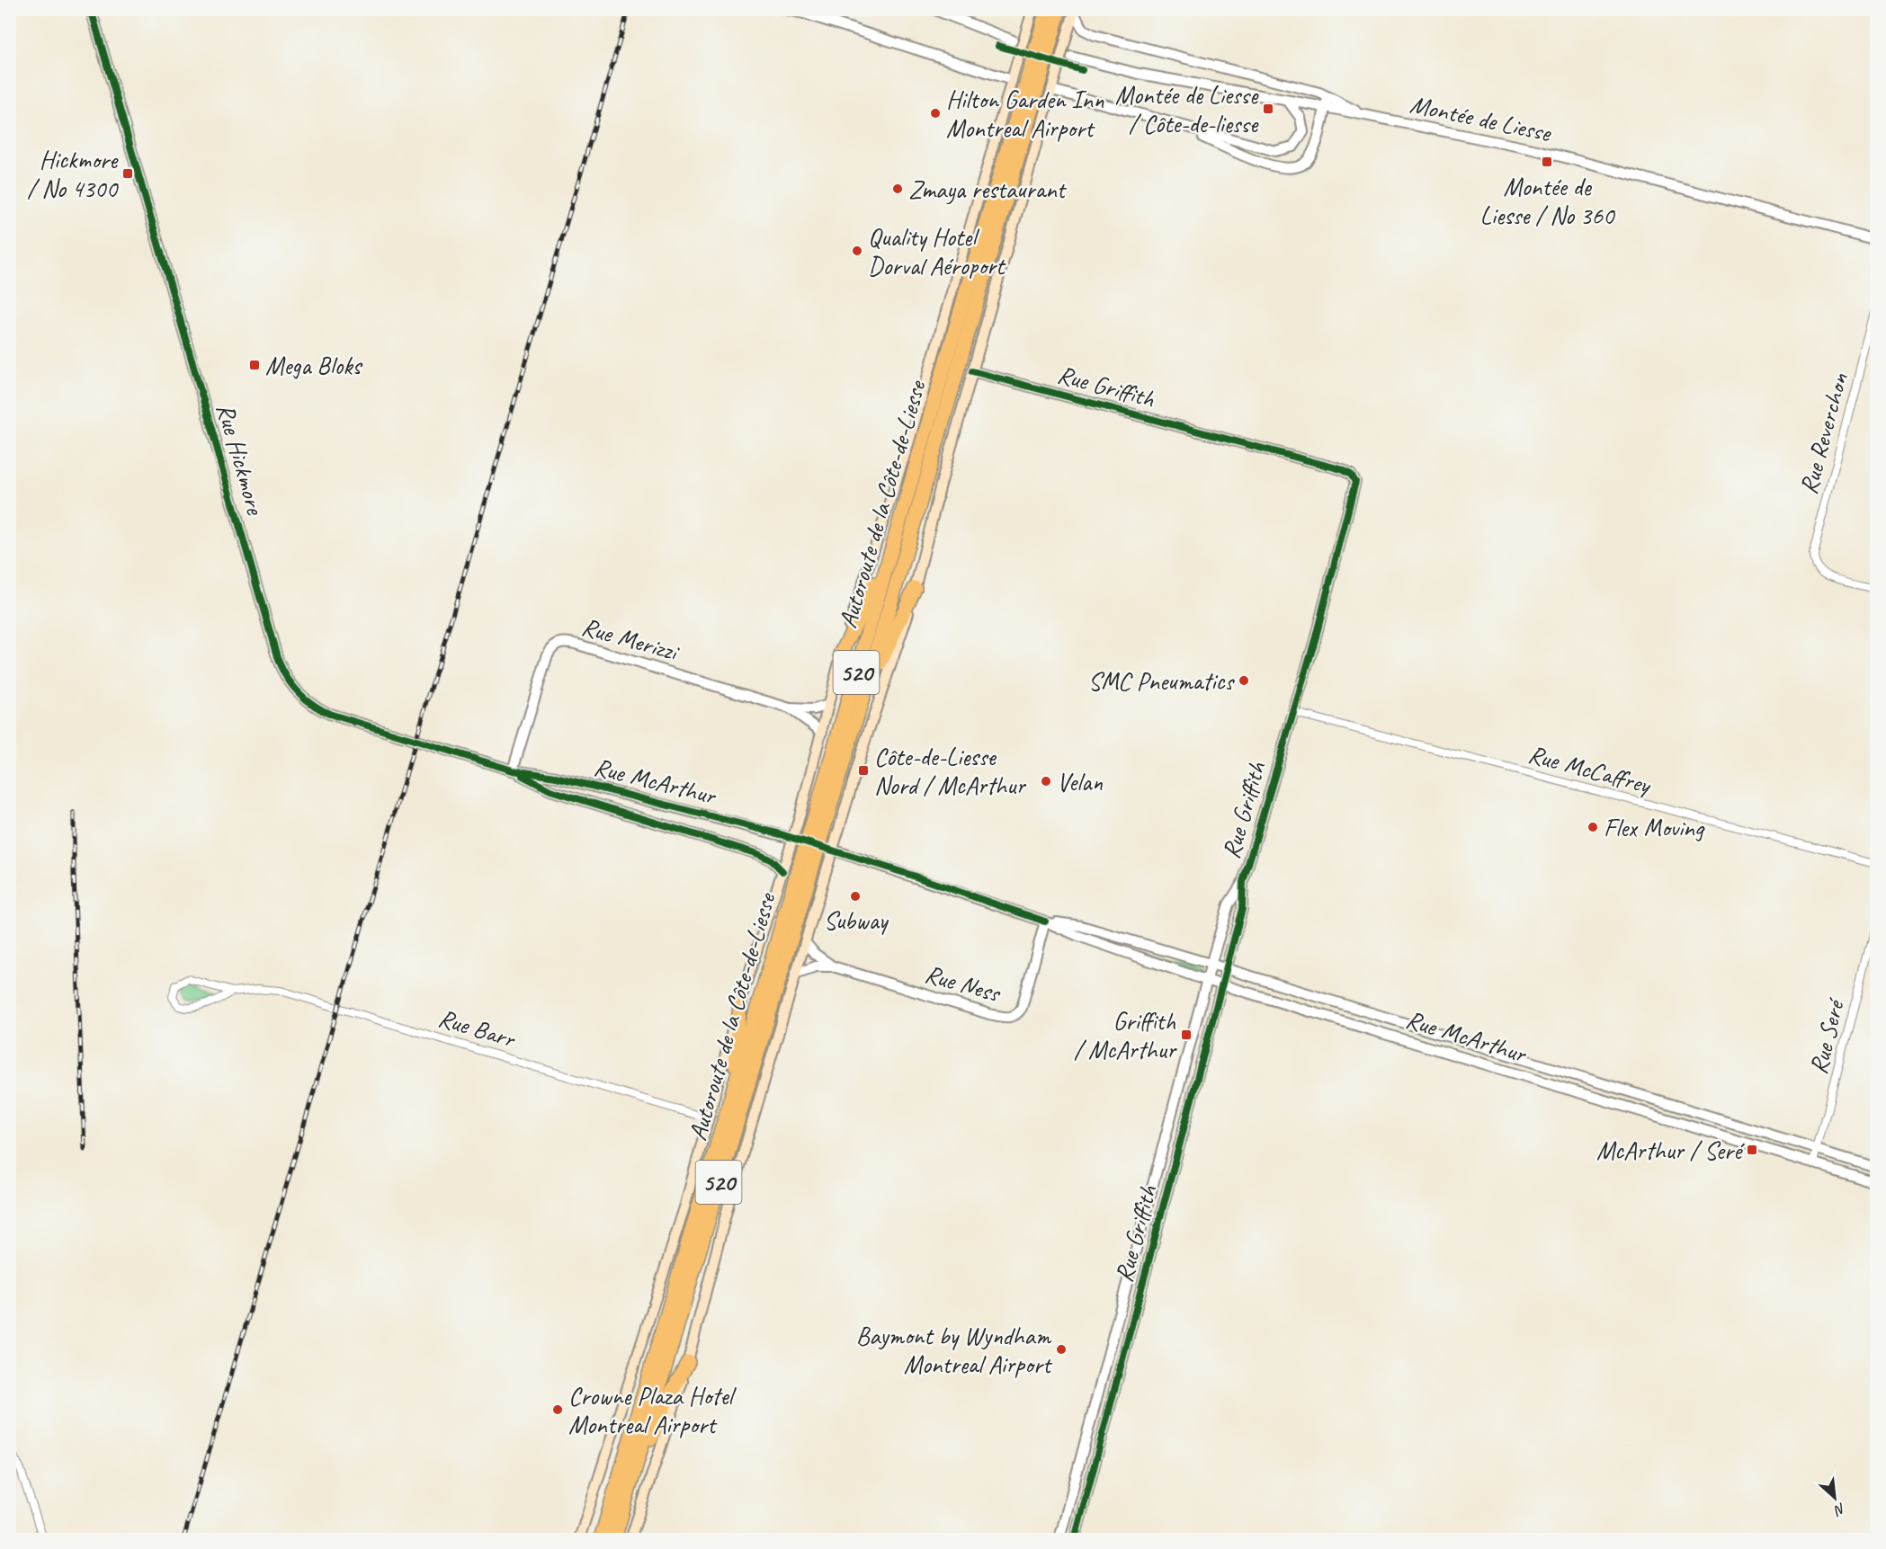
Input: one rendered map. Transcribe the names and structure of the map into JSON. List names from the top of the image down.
{
  "streets": {
    "highway": ["Autoroute de la Côte-de-Liesse", "520"],
    "street": [
      "Montée de Liesse",
      "Rue Griffith",
      "Rue Reverchon",
      "Rue Hickmore",
      "Rue Merizzi",
      "Rue McCaffrey",
      "Rue McArthur",
      "Rue Ness",
      "Rue Barr",
      "Rue Seré"
    ]
  },
  "crossings": [
    ["Rue Griffith", "Rue McCaffrey"],
    ["Rue Griffith", "Rue McArthur"],
    ["Rue Hickmore", "Rue Merizzi"],
    ["Rue Hickmore", "Rue McArthur"],
    ["Rue Merizzi", "Rue McArthur"],
    ["Rue McArthur", "Rue Ness"],
    ["Rue McArthur", "Rue Seré"]
  ],
  "places": {
    "transit": [
      "Montée de Liesse / Côte-de-liesse",
      "Montée de Liesse / No 360",
      "Hickmore / No 4300",
      "Mega Bloks",
      "Côte-de-Liesse Nord / McArthur",
      "Griffith / McArthur",
      "McArthur / Seré"
    ],
    "other": [
      "Hilton Garden Inn Montreal Airport",
      "Zmaya restaurant",
      "Quality Hotel Dorval Aéroport",
      "SMC Pneumatics",
      "Velan",
      "Flex Moving",
      "Subway",
      "Baymont by Wyndham Montreal Airport",
      "Crowne Plaza Hotel Montreal Airport"
    ]
  },
  "north": "bottom right"
}
